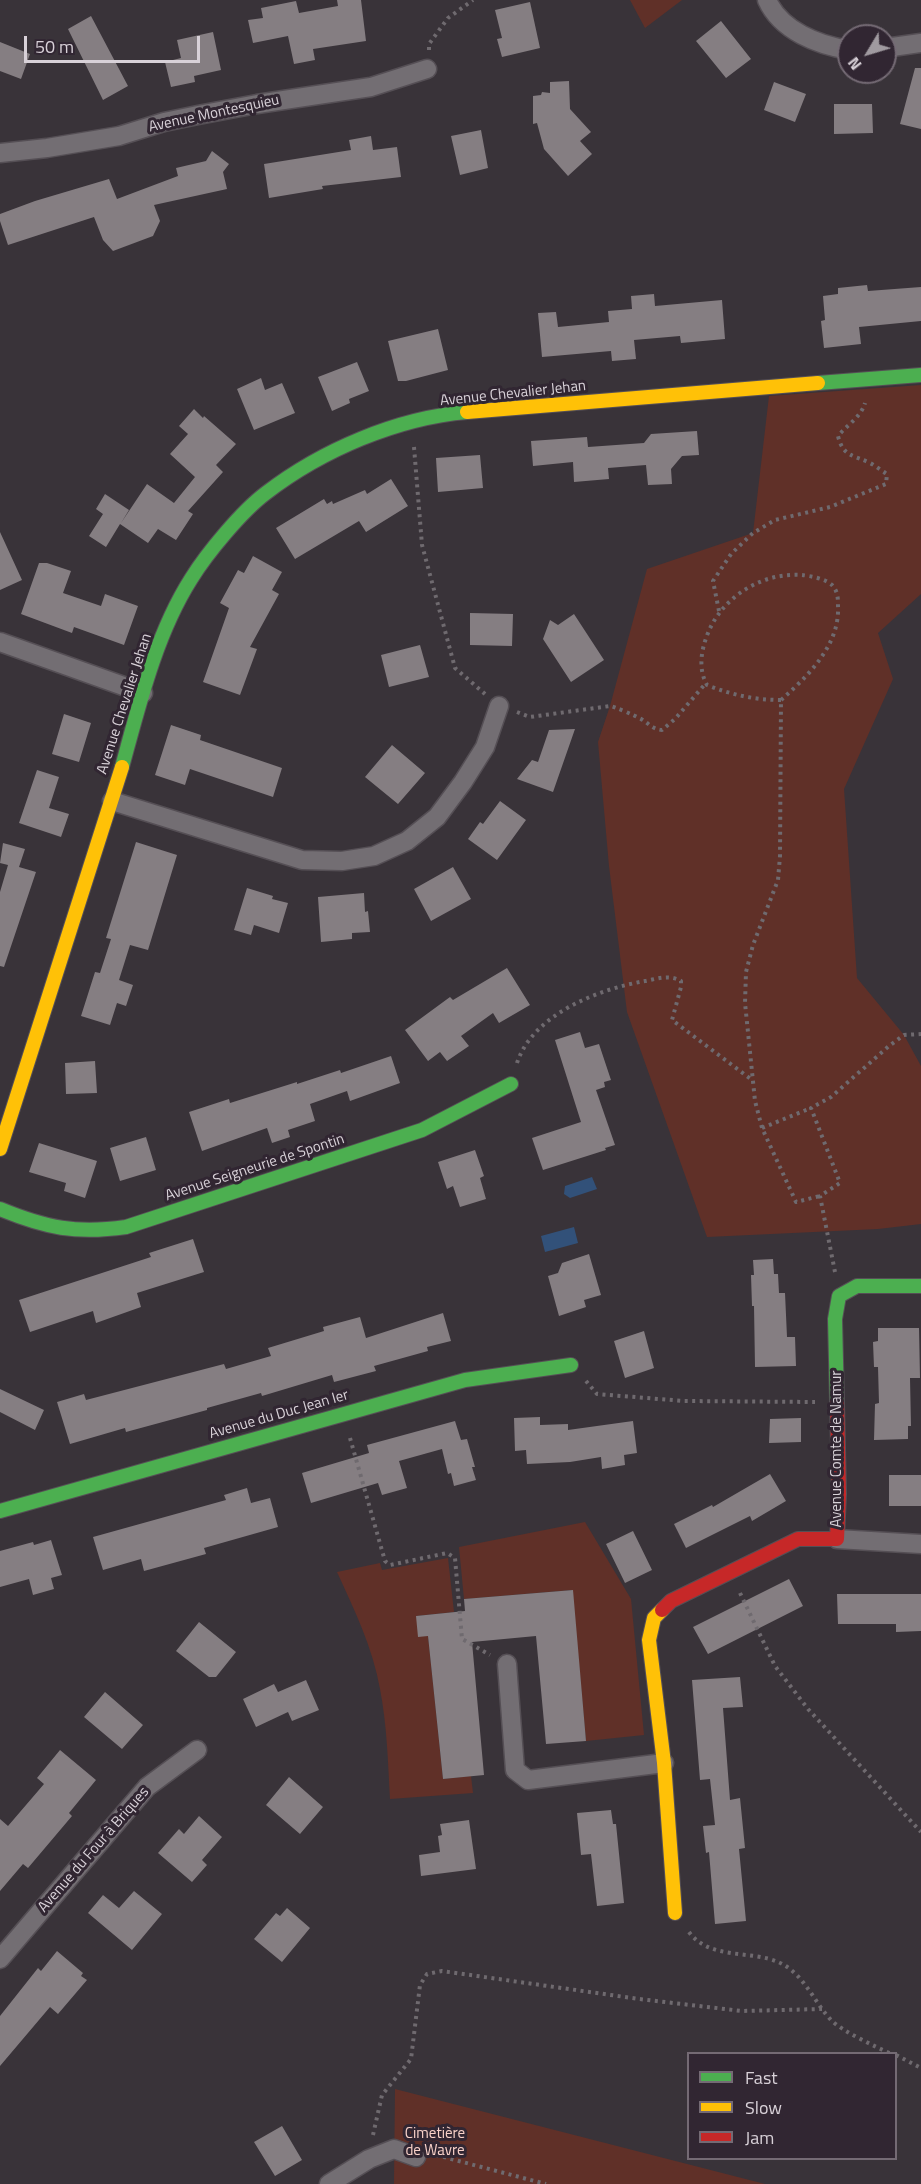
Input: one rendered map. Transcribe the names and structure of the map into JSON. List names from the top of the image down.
{
  "streets": {
    "street": [
      "Avenue Montesquieu",
      "Avenue Chevalier Jehan",
      "Avenue Seigneurie de Spontin",
      "Avenue du Duc Jean Ier",
      "Avenue Comte de Namur",
      "Avenue du Four à Briques"
    ]
  },
  "parks": ["Cimetière de Wavre"],
  "legend": ["Fast", "Slow", "Jam"],
  "scale_bar": "50 m",
  "north": "bottom left"
}
